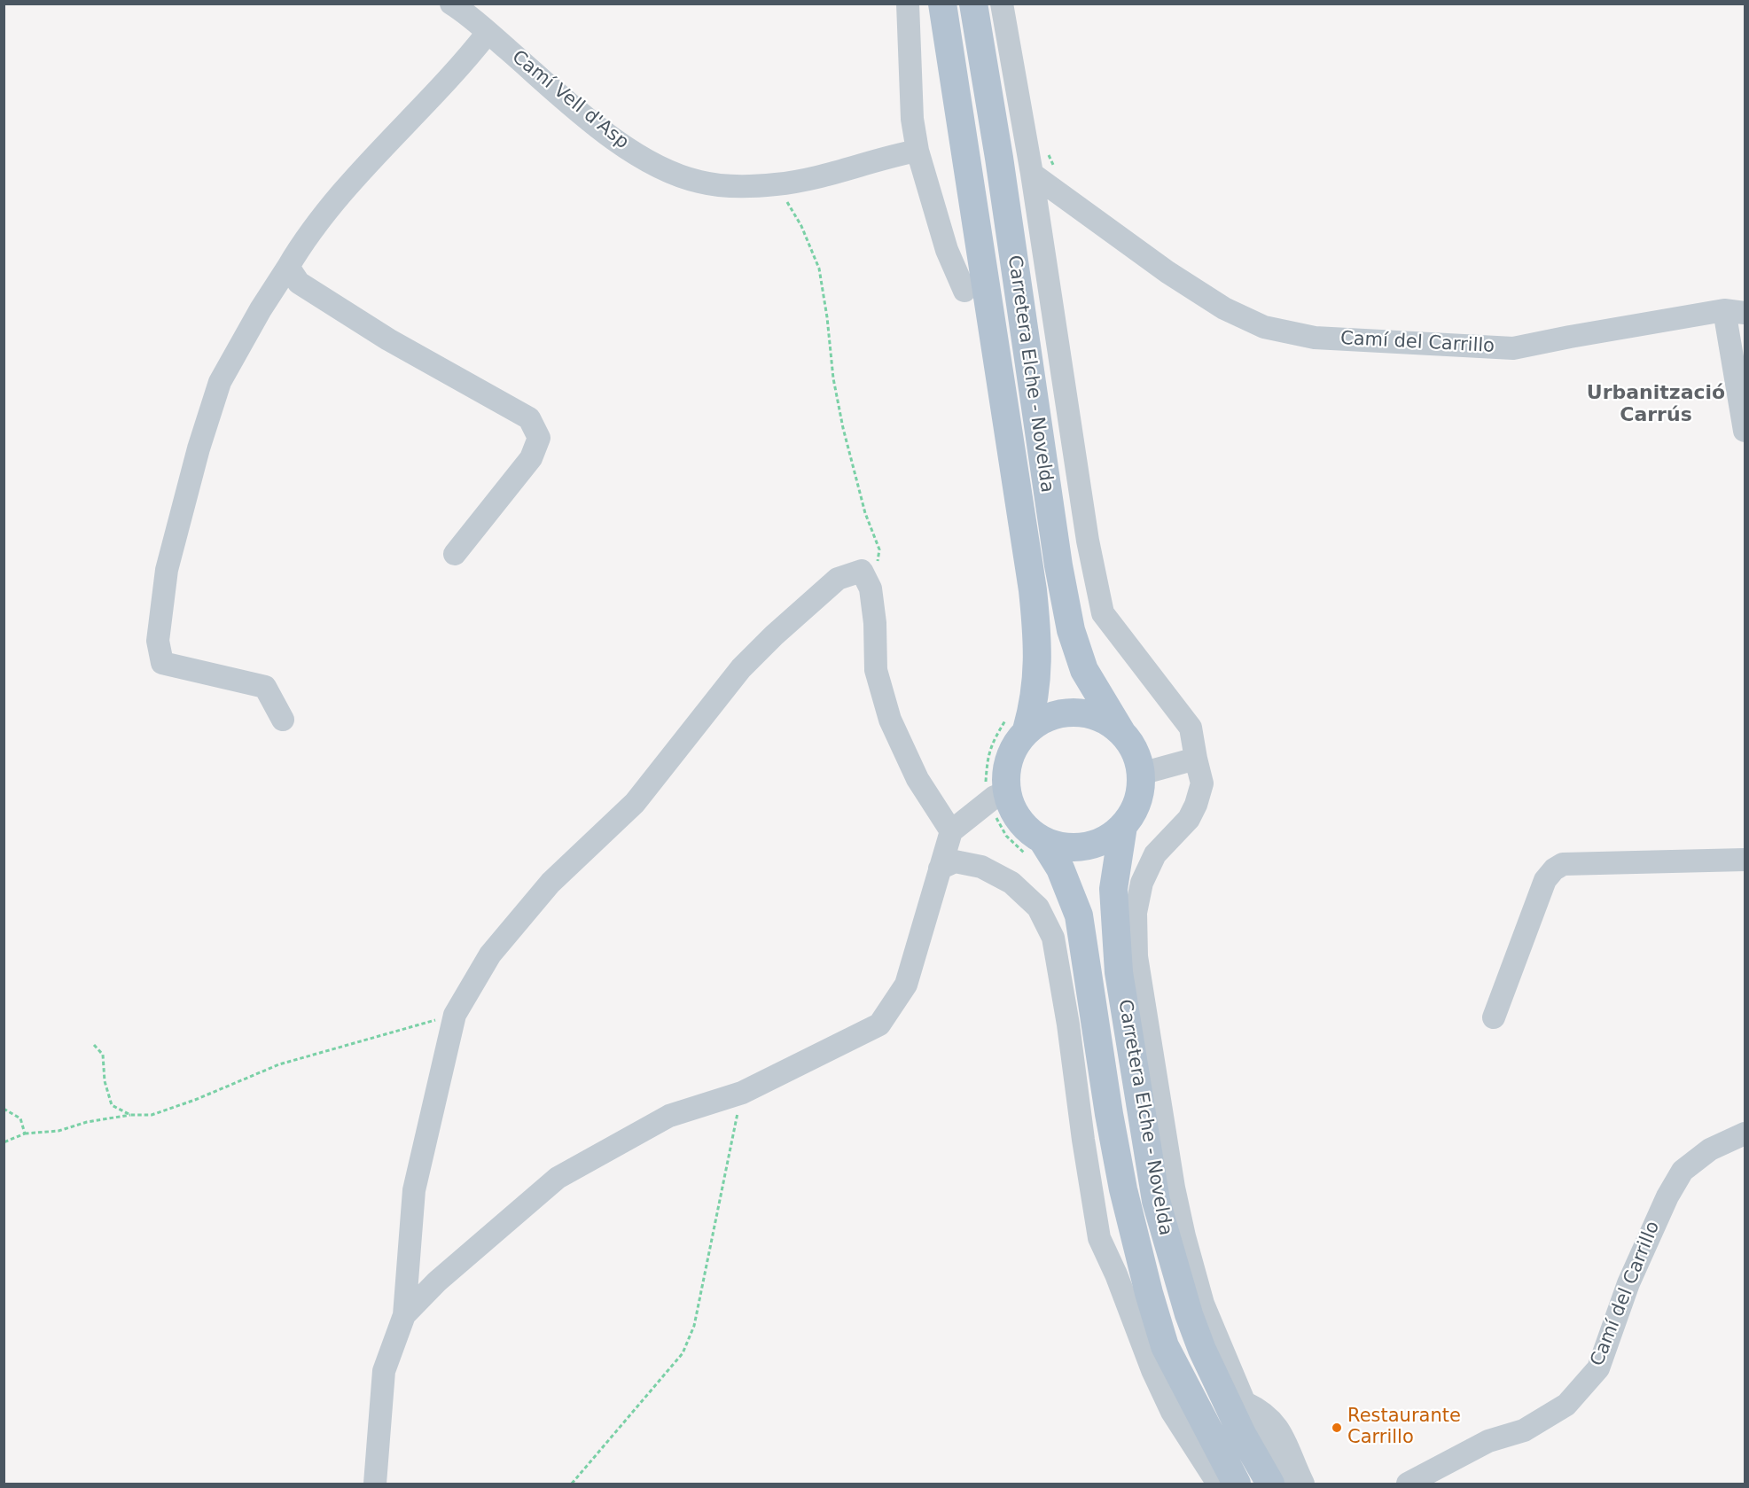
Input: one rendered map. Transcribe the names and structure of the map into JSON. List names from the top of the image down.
{
  "streets": {
    "main road": ["Carretera Elche - Novelda"],
    "street": ["Camí Vell d'Asp", "Camí del Carrillo"]
  },
  "districts": ["Urbanització Carrús"],
  "places": ["Restaurante Carrillo"]
}
